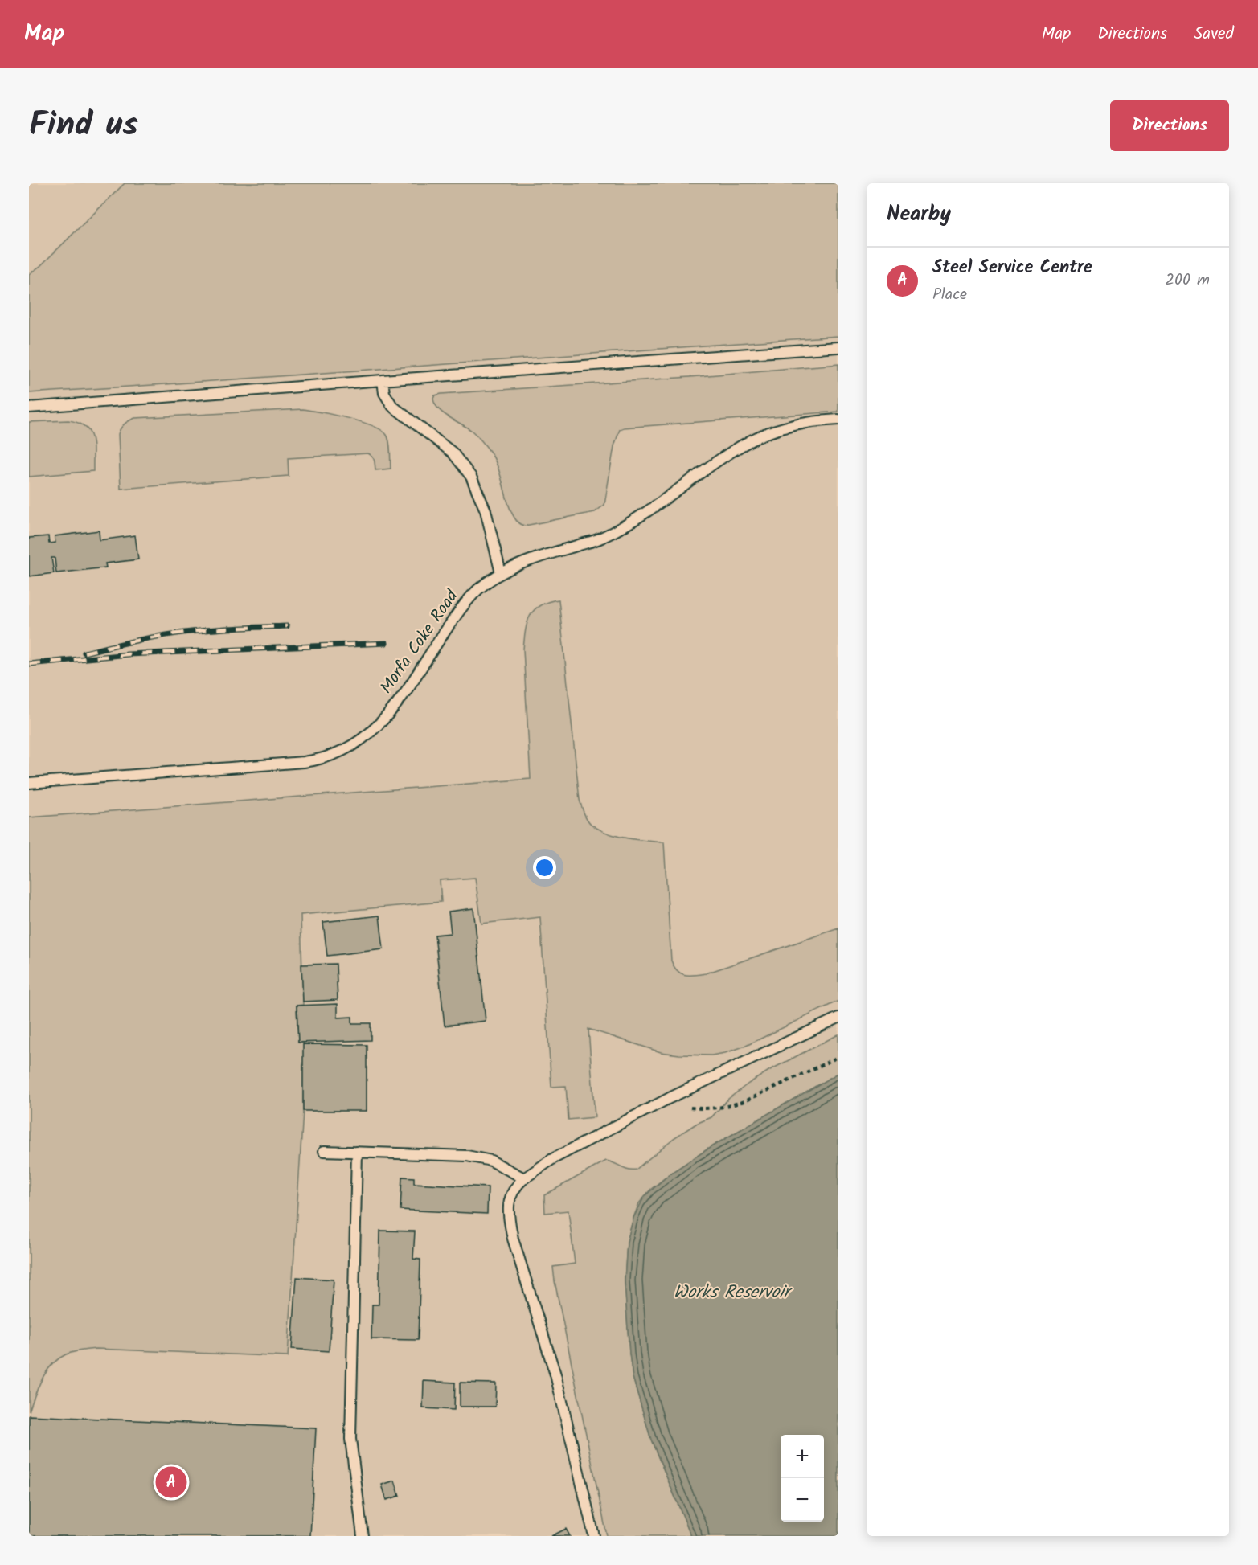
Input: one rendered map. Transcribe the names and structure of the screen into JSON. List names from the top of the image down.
{
  "streets": {
    "lane": ["Morfa Coke Road"]
  },
  "water": ["Works Reservoir"],
  "page": {
    "header": "Map",
    "nav": ["Map", "Directions", "Saved"],
    "title": "Find us",
    "buttons": "Directions",
    "heading": "Nearby",
    "list": [
      {
        "mark": "A",
        "name": "Steel Service Centre",
        "note": "Place",
        "value": "200 m"
      }
    ],
    "map_buttons": ["+", "−"],
    "pins": "A"
  }
}
